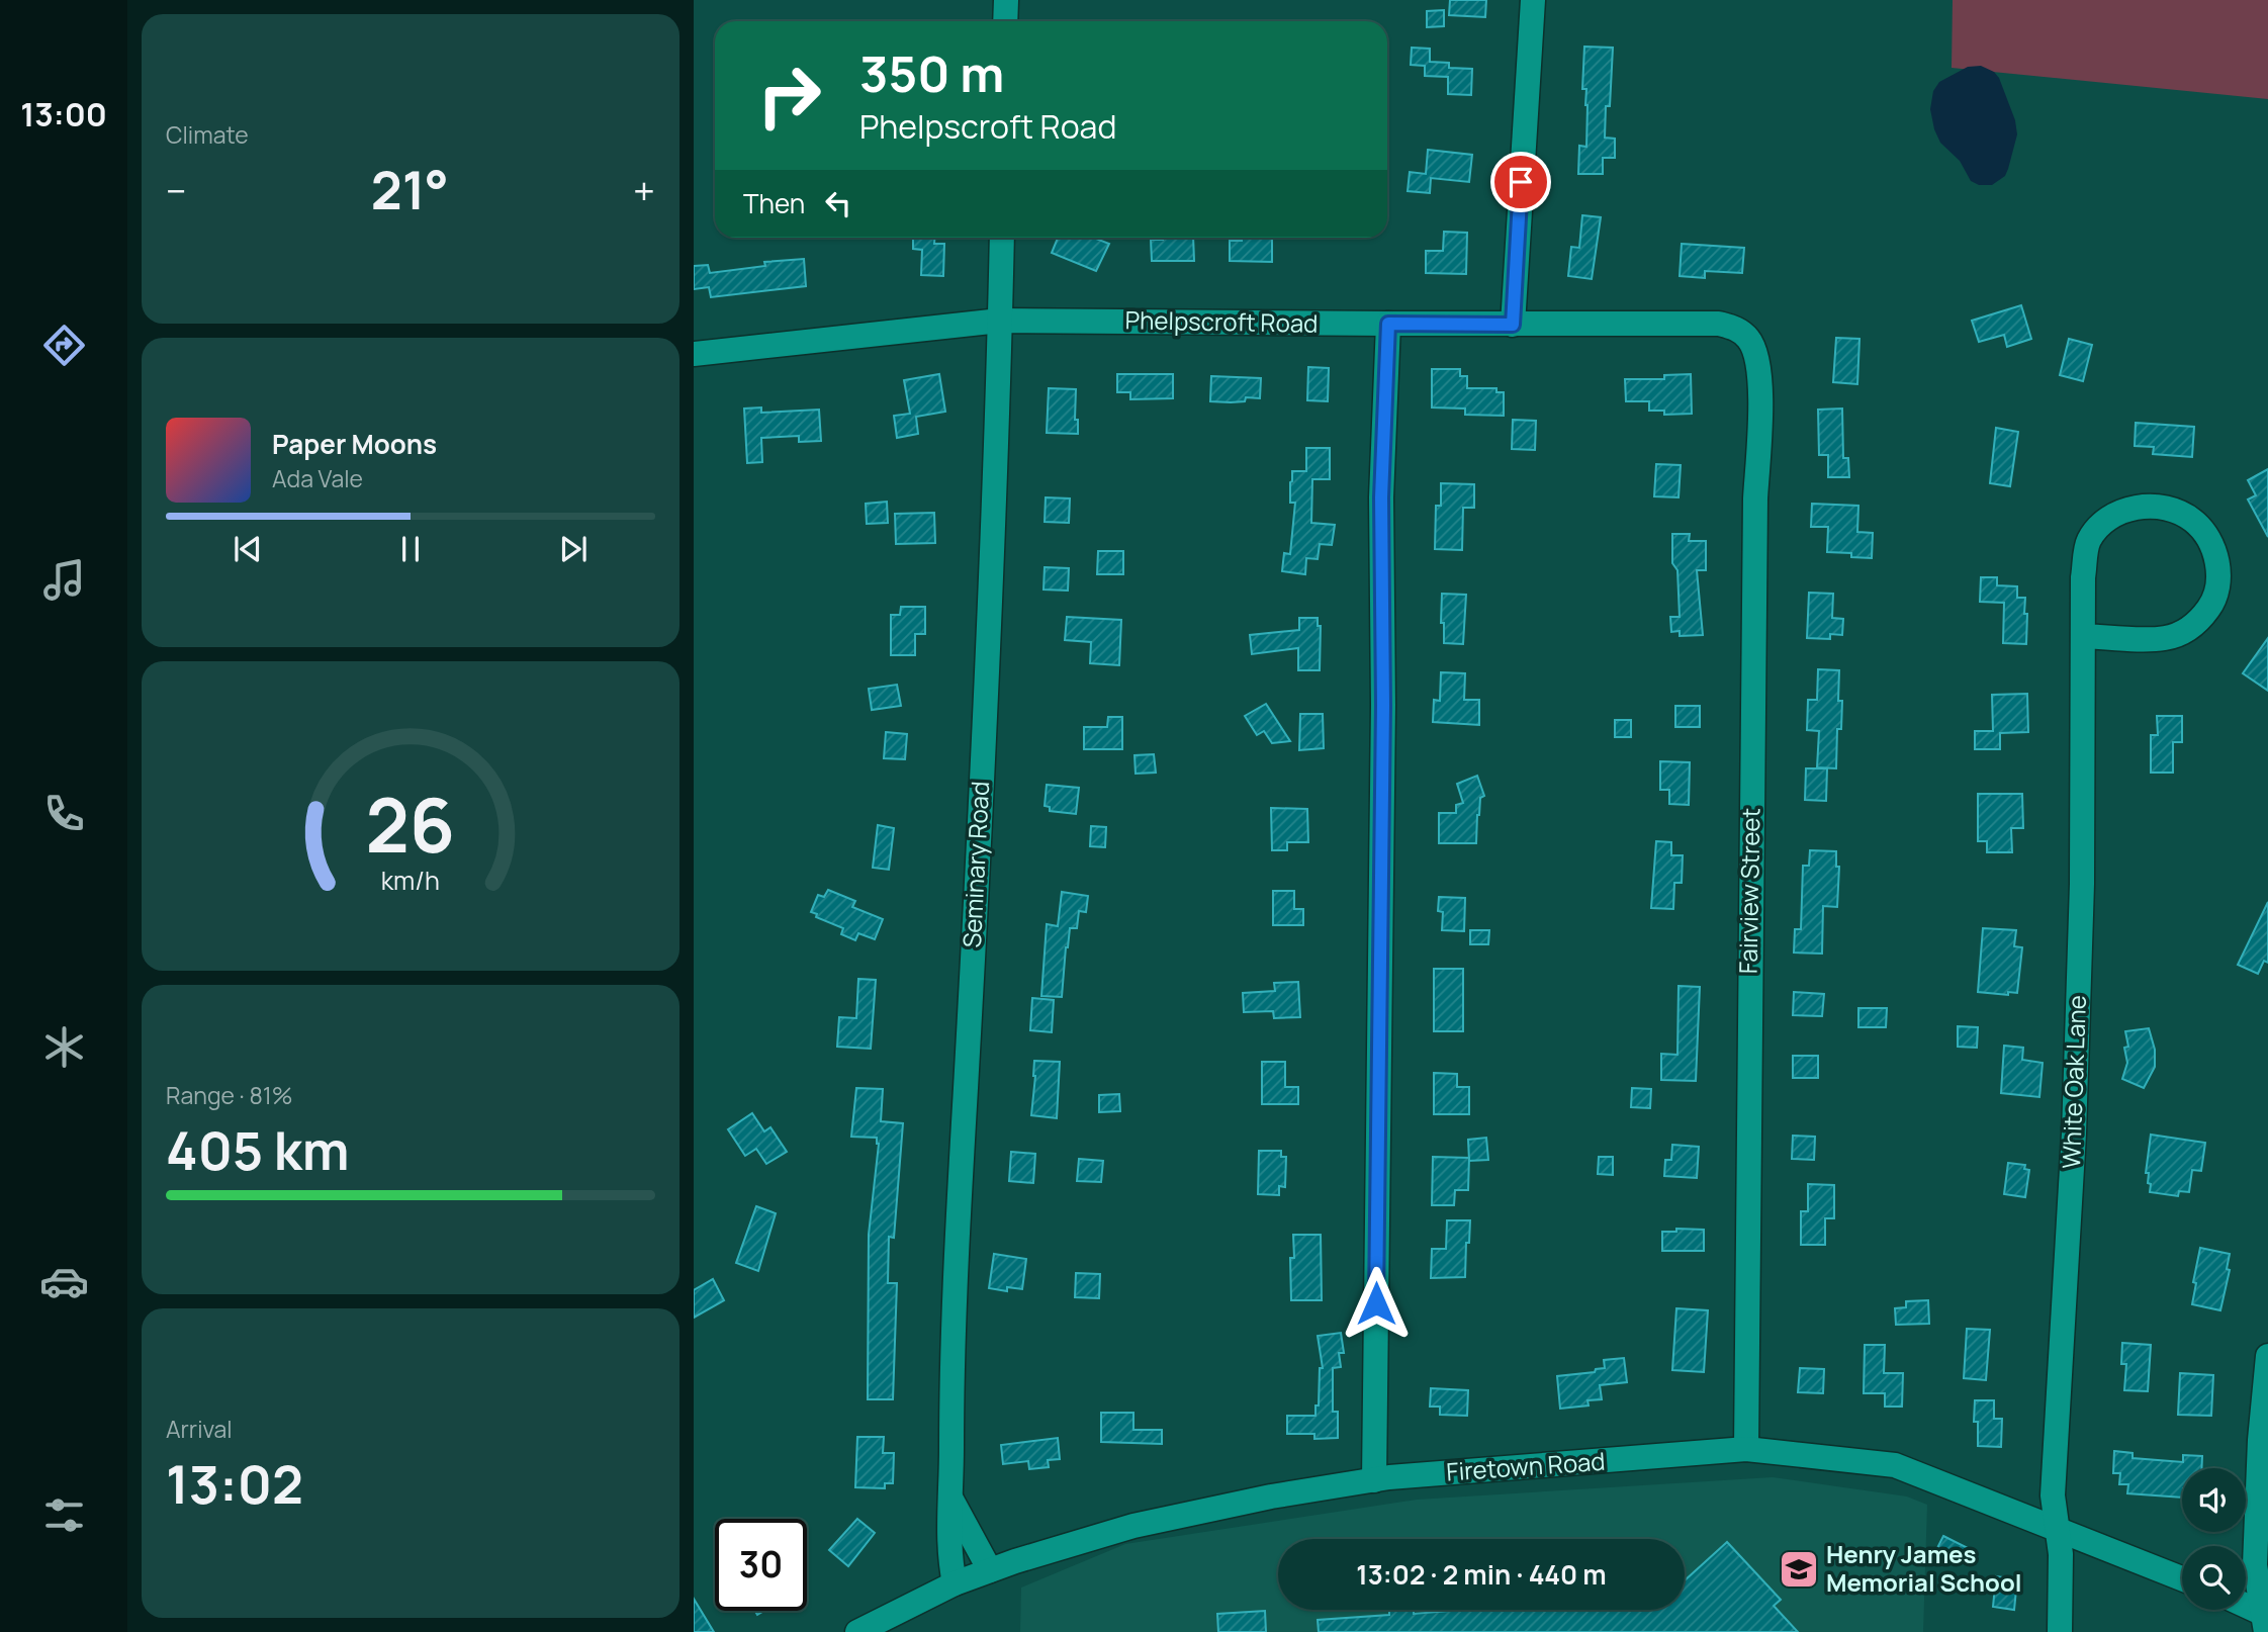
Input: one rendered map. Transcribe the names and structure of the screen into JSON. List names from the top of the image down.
{
  "streets": {
    "street": [
      "Phelpscroft Road",
      "Seminary Road",
      "Fairview Street",
      "White Oak Lane",
      "Firetown Road"
    ]
  },
  "crossings": [
    ["Phelpscroft Road", "Seminary Road"],
    ["Phelpscroft Road", "Fairview Street"],
    ["Seminary Road", "Firetown Road"],
    ["Fairview Street", "Firetown Road"],
    ["White Oak Lane", "Firetown Road"]
  ],
  "places": {
    "school or university": ["Henry James Memorial School"]
  },
  "page": {
    "tabs": "13:00",
    "tile": [
      "Climate",
      ["Range · 81%", "405 km"],
      ["Arrival", "13:02"]
    ],
    "turn": ["350 m", "Phelpscroft Road"],
    "heat": ["−", "21°", "+"],
    "then": "Then",
    "song": ["Paper Moons", "Ada Vale"],
    "limit": "30",
    "trip": "13:02 · 2 min · 440 m",
    "gauge": ["26", "km/h"]
  }
}
